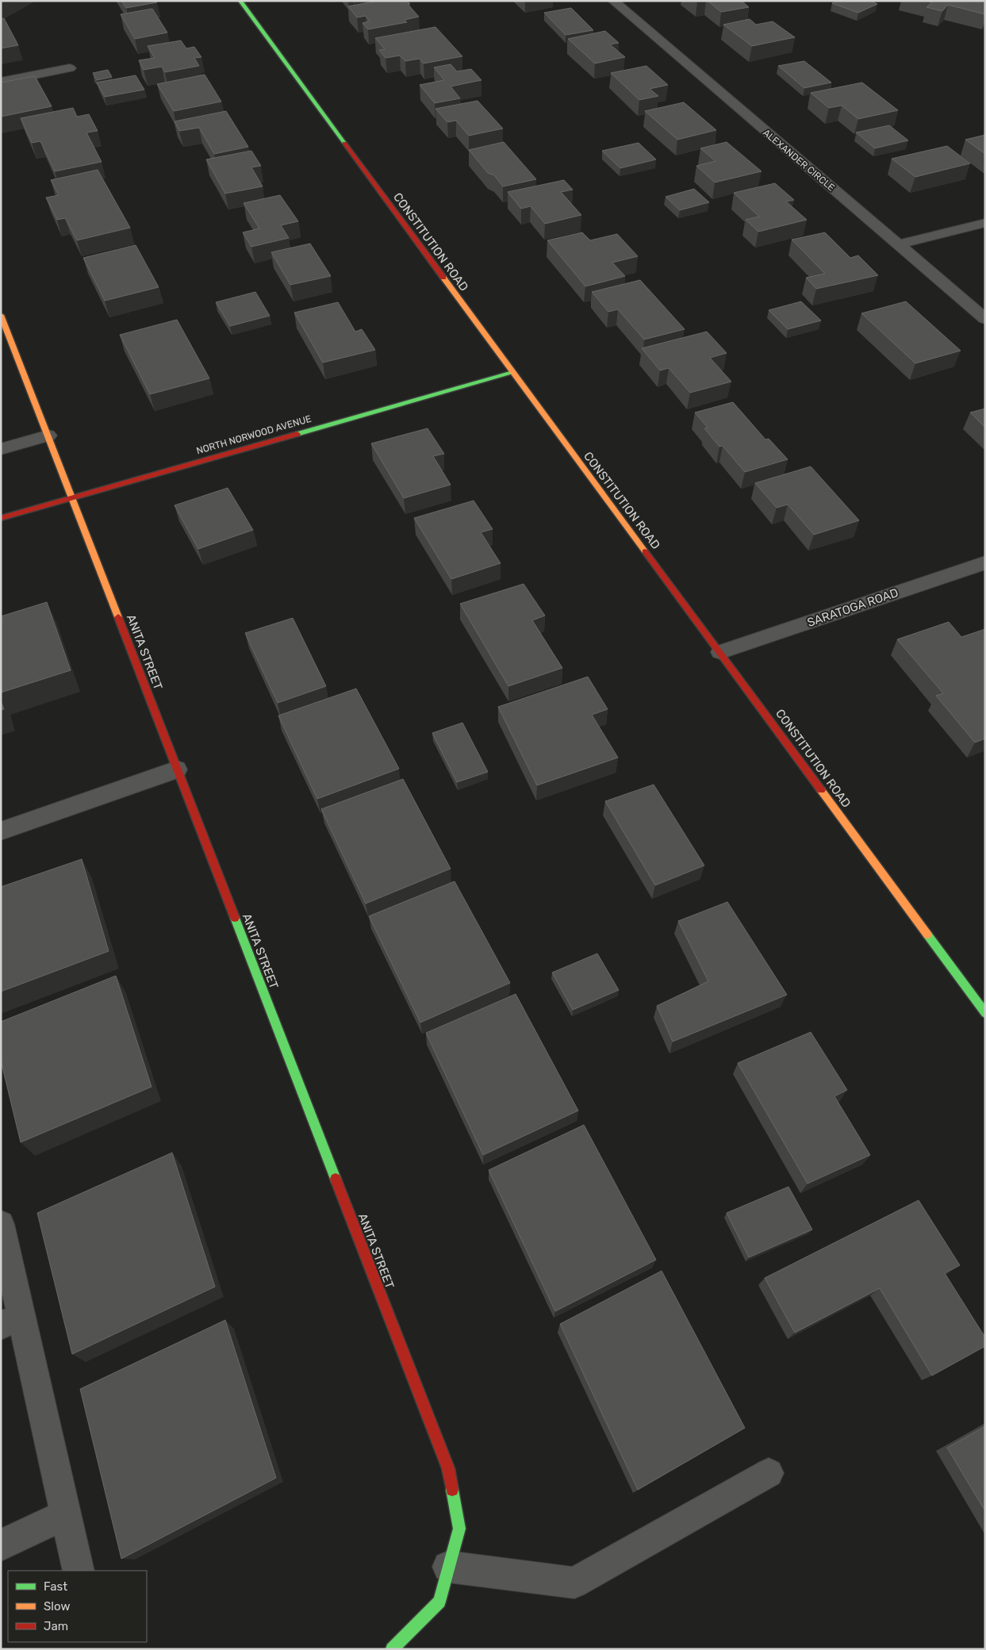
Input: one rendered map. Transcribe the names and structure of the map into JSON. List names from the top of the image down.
{
  "streets": {
    "street": [
      "ALEXANDER CIRCLE",
      "CONSTITUTION ROAD",
      "NORTH NORWOOD AVENUE",
      "SARATOGA ROAD",
      "ANITA STREET"
    ]
  },
  "crossings": [
    ["CONSTITUTION ROAD", "NORTH NORWOOD AVENUE"],
    ["CONSTITUTION ROAD", "SARATOGA ROAD"],
    ["NORTH NORWOOD AVENUE", "ANITA STREET"]
  ],
  "legend": ["Fast", "Slow", "Jam"]
}
